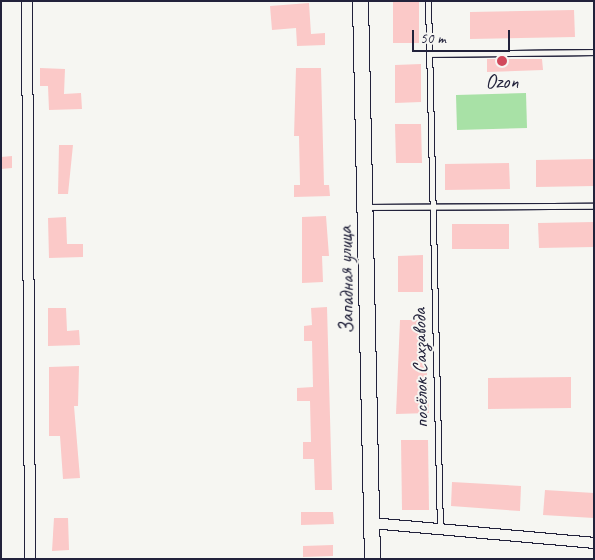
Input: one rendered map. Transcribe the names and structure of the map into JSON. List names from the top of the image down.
{
  "streets": {
    "street": ["Западная улица"],
    "lane": ["посёлок Сахзавода"]
  },
  "places": ["Ozon"],
  "scale_bar": "50 m"
}
